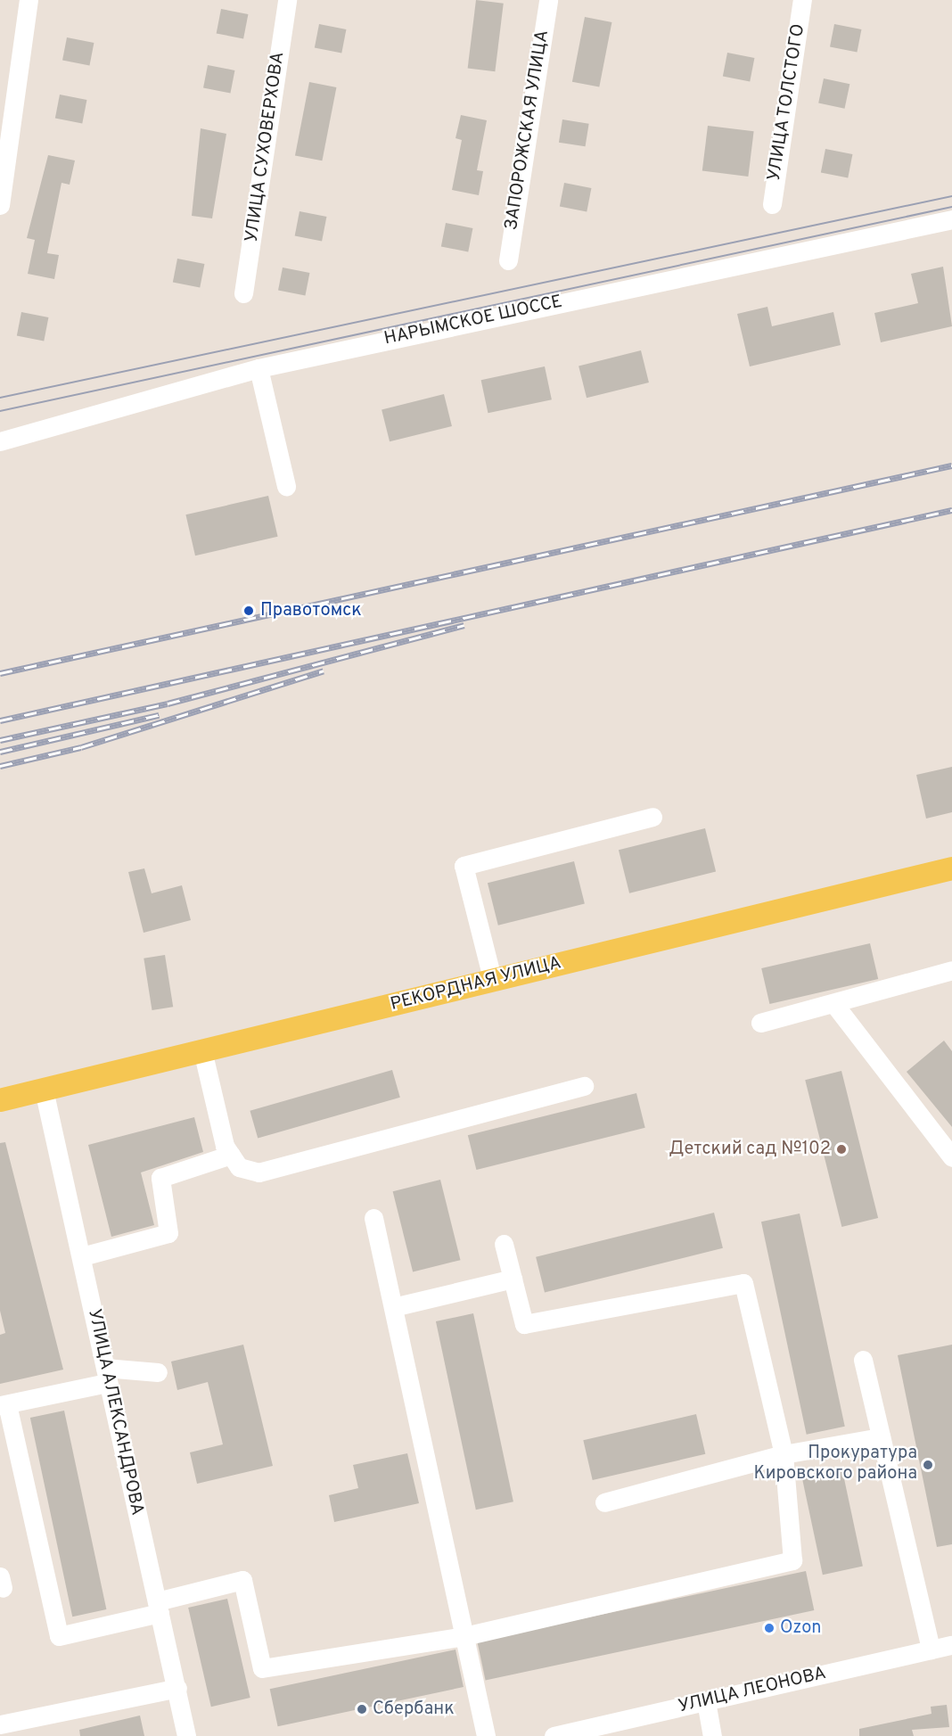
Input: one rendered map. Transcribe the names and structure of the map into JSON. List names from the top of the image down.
{
  "streets": {
    "main road": ["РЕКОРДНАЯ УЛИЦА"],
    "street": [
      "УЛИЦА ТОЛСТОГО",
      "ЗАПОРОЖСКАЯ УЛИЦА",
      "УЛИЦА СУХОВЕРХОВА",
      "НАРЫМСКОЕ ШОССЕ",
      "УЛИЦА АЛЕКСАНДРОВА",
      "УЛИЦА ЛЕОНОВА"
    ]
  },
  "crossings": [
    ["РЕКОРДНАЯ УЛИЦА", "УЛИЦА АЛЕКСАНДРОВА"]
  ],
  "places": [
    "Правотомск",
    "Детский сад №102",
    "Прокуратура Кировского района",
    "Ozon",
    "Сбербанк"
  ]
}
